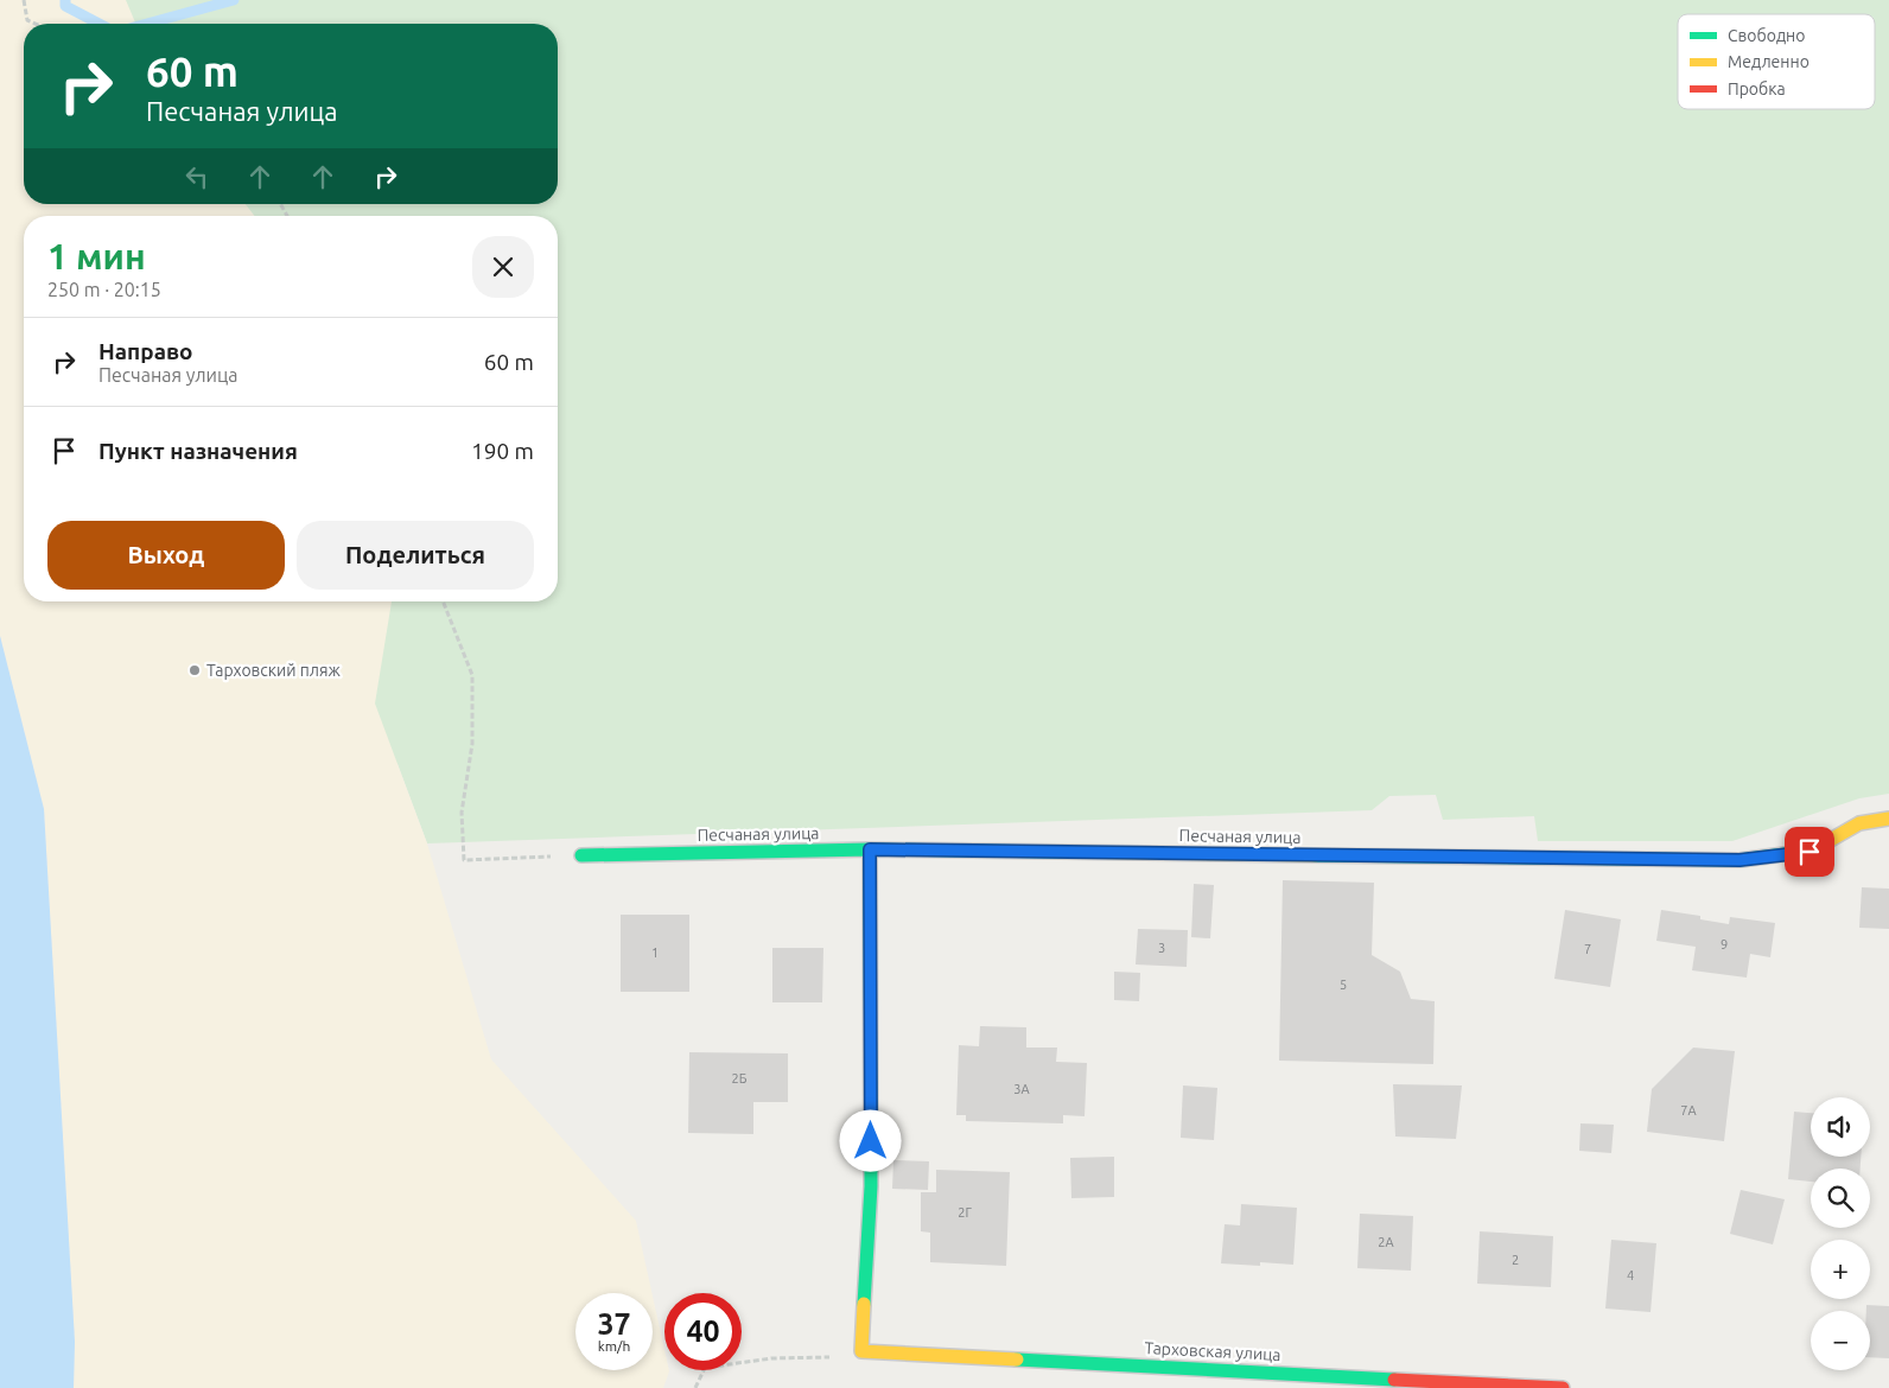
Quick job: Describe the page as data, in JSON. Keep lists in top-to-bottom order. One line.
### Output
{"streets":{"street":["Песчаная улица","Тарховская улица"]},"places":["Тарховский пляж"],"house_numbers":["9","3","7","1","5","2Б","3А","7А","2Г","2А","2","4"],"legend":["Свободно","Медленно","Пробка"],"page":{"turn":["60 m","Песчаная улица"],"heading":["1 мин","250 m · 20:15"],"list":[{"name":"Направо","note":"Песчаная улица","value":"60 m"},{"name":"Пункт назначения","value":"190 m"}],"buttons":["Выход","Поделиться"],"map_buttons":["+","−"],"speed":"37 km/h","limit":"40"}}
